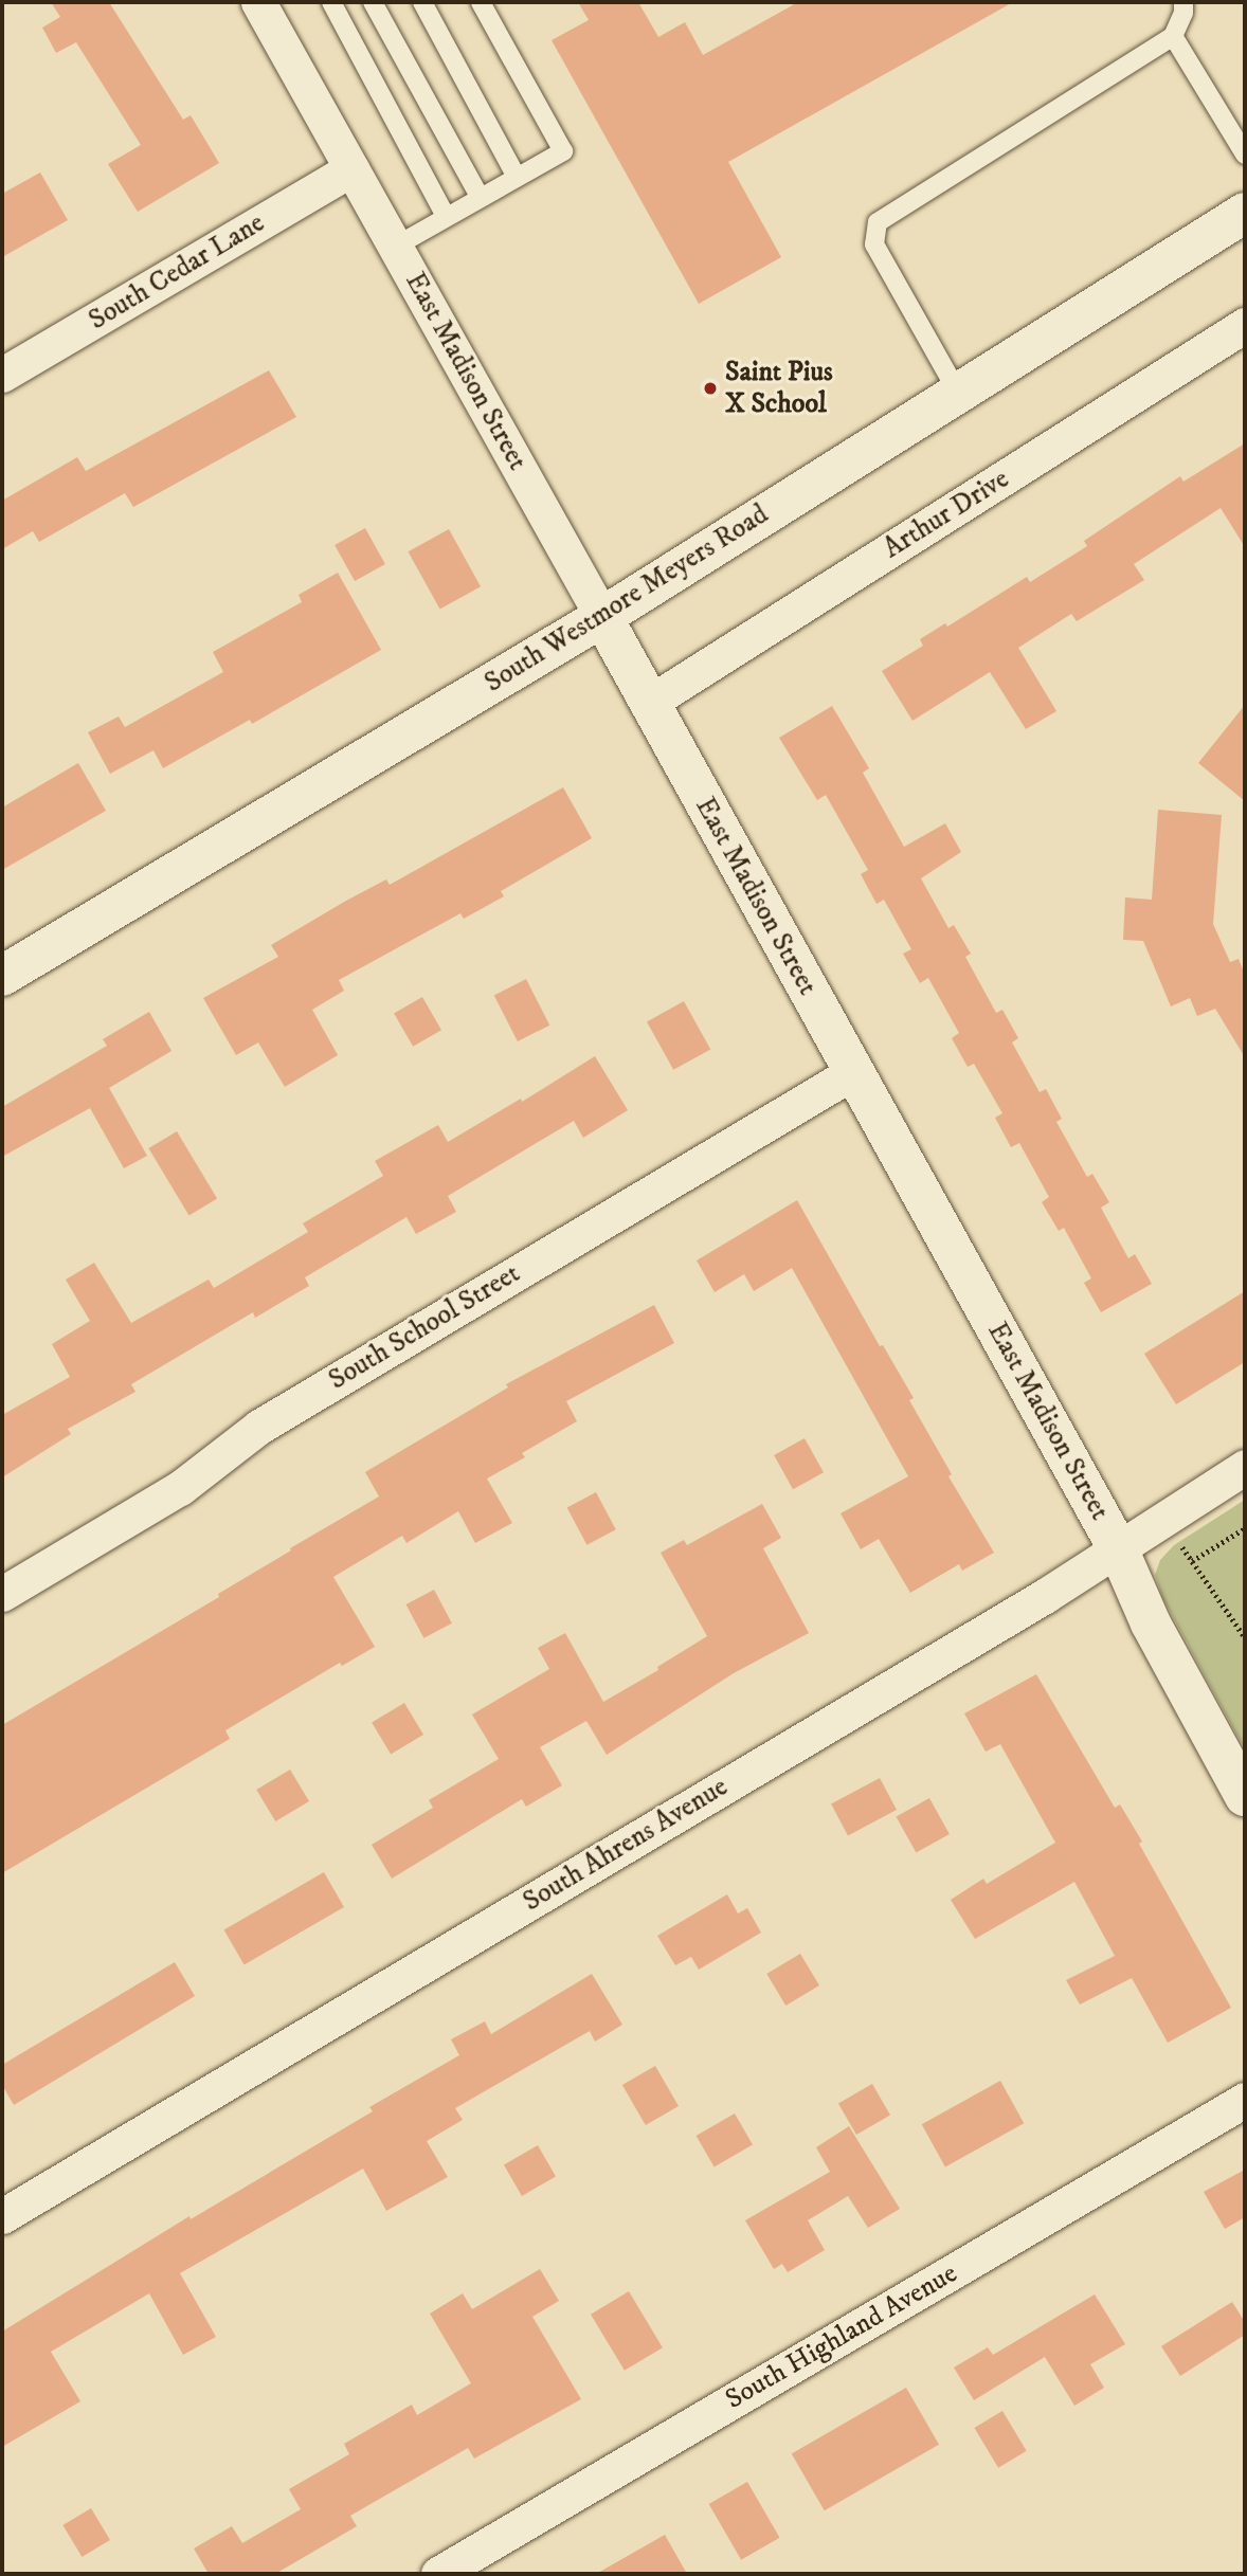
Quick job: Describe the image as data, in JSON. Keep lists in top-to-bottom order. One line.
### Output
{"streets":{"street":["South Cedar Lane","East Madison Street","Arthur Drive","South Westmore Meyers Road","South School Street","South Ahrens Avenue","South Highland Avenue"]},"crossings":[["South Cedar Lane","East Madison Street"],["East Madison Street","Arthur Drive"],["East Madison Street","South Westmore Meyers Road"],["East Madison Street","South School Street"],["East Madison Street","South Ahrens Avenue"]],"places":["Saint Pius X School"]}
